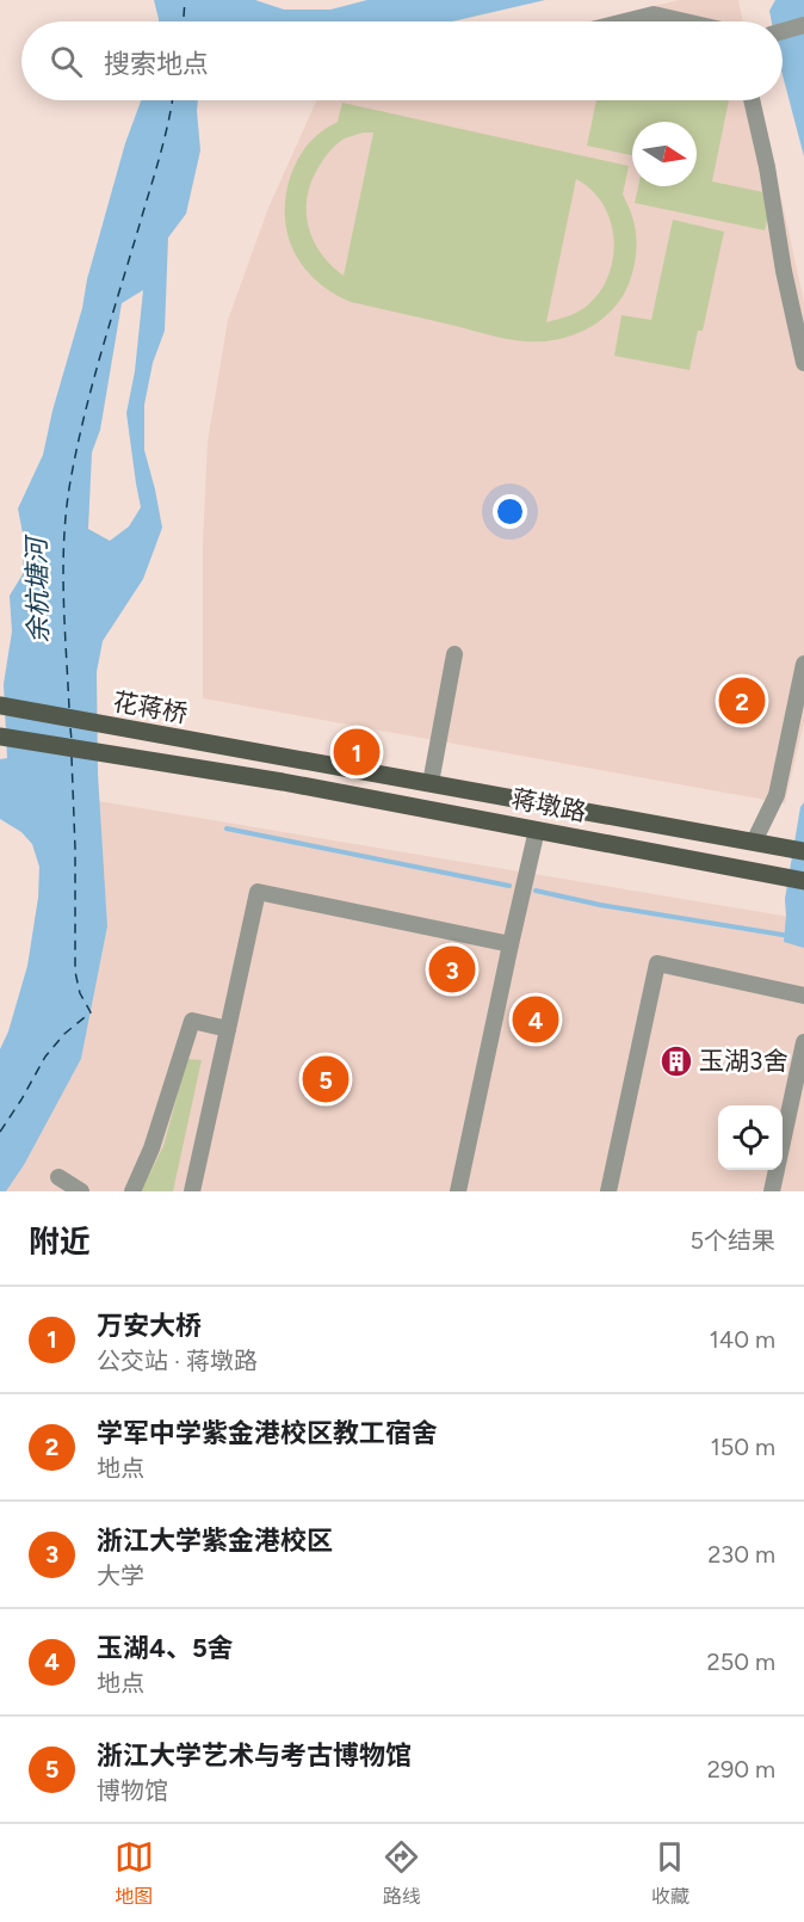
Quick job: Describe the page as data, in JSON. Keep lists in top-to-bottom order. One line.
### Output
{"streets":{"main road":["花蒋桥","蒋墩路"]},"crossings":[["花蒋桥","蒋墩路"]],"water":["余杭塘河"],"places":{"building":["玉湖3舍"]},"north":"right","page":{"search":"搜索地点","pins":["2","1","3","4","5"],"heading":["附近","5个结果"],"list":[{"mark":"1","name":"万安大桥","note":"公交站 · 蒋墩路","value":"140 m"},{"mark":"2","name":"学军中学紫金港校区教工宿舍","note":"地点","value":"150 m"},{"mark":"3","name":"浙江大学紫金港校区","note":"大学","value":"230 m"},{"mark":"4","name":"玉湖4、5舍","note":"地点","value":"250 m"},{"mark":"5","name":"浙江大学艺术与考古博物馆","note":"博物馆","value":"290 m"}],"nav":["地图","路线","收藏"]}}
